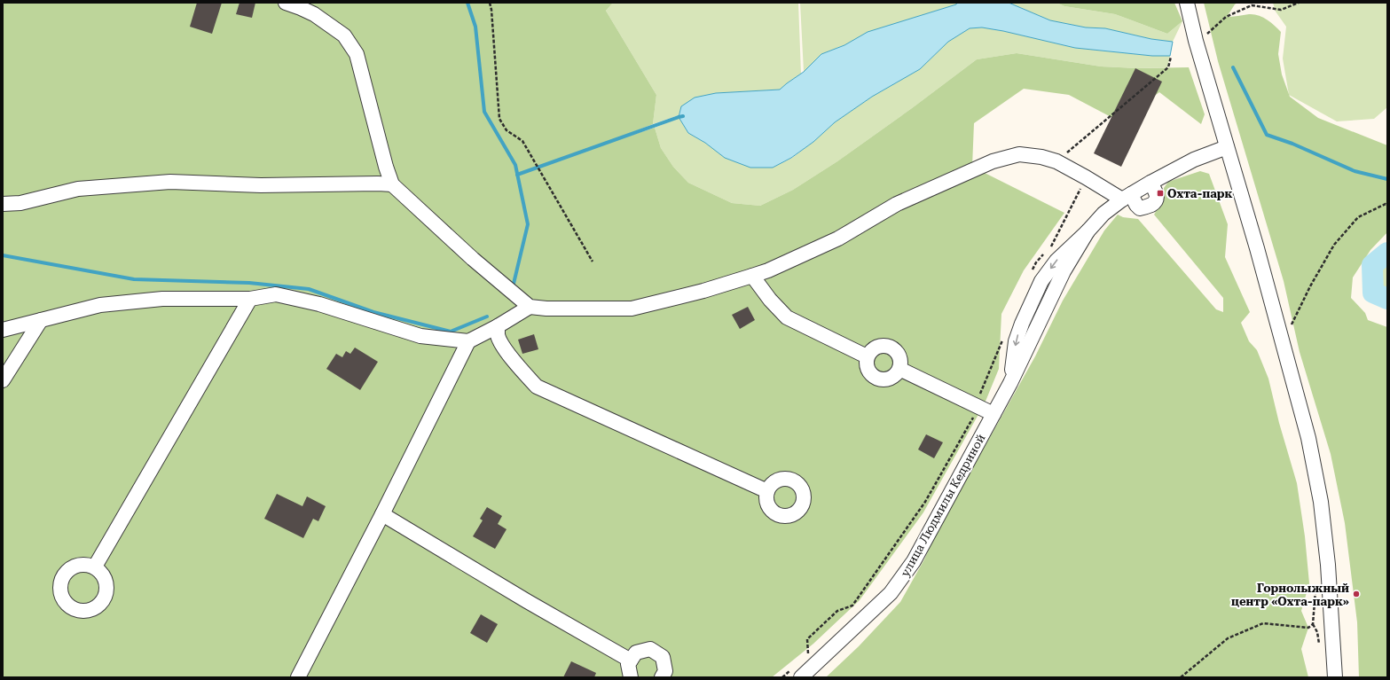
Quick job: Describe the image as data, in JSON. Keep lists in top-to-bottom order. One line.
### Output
{"streets":{"street":["улица Людмилы Кедриной"]},"places":{"transit":["Охта-парк"],"other":["Горнолыжный центр «Охта-парк»"]}}
